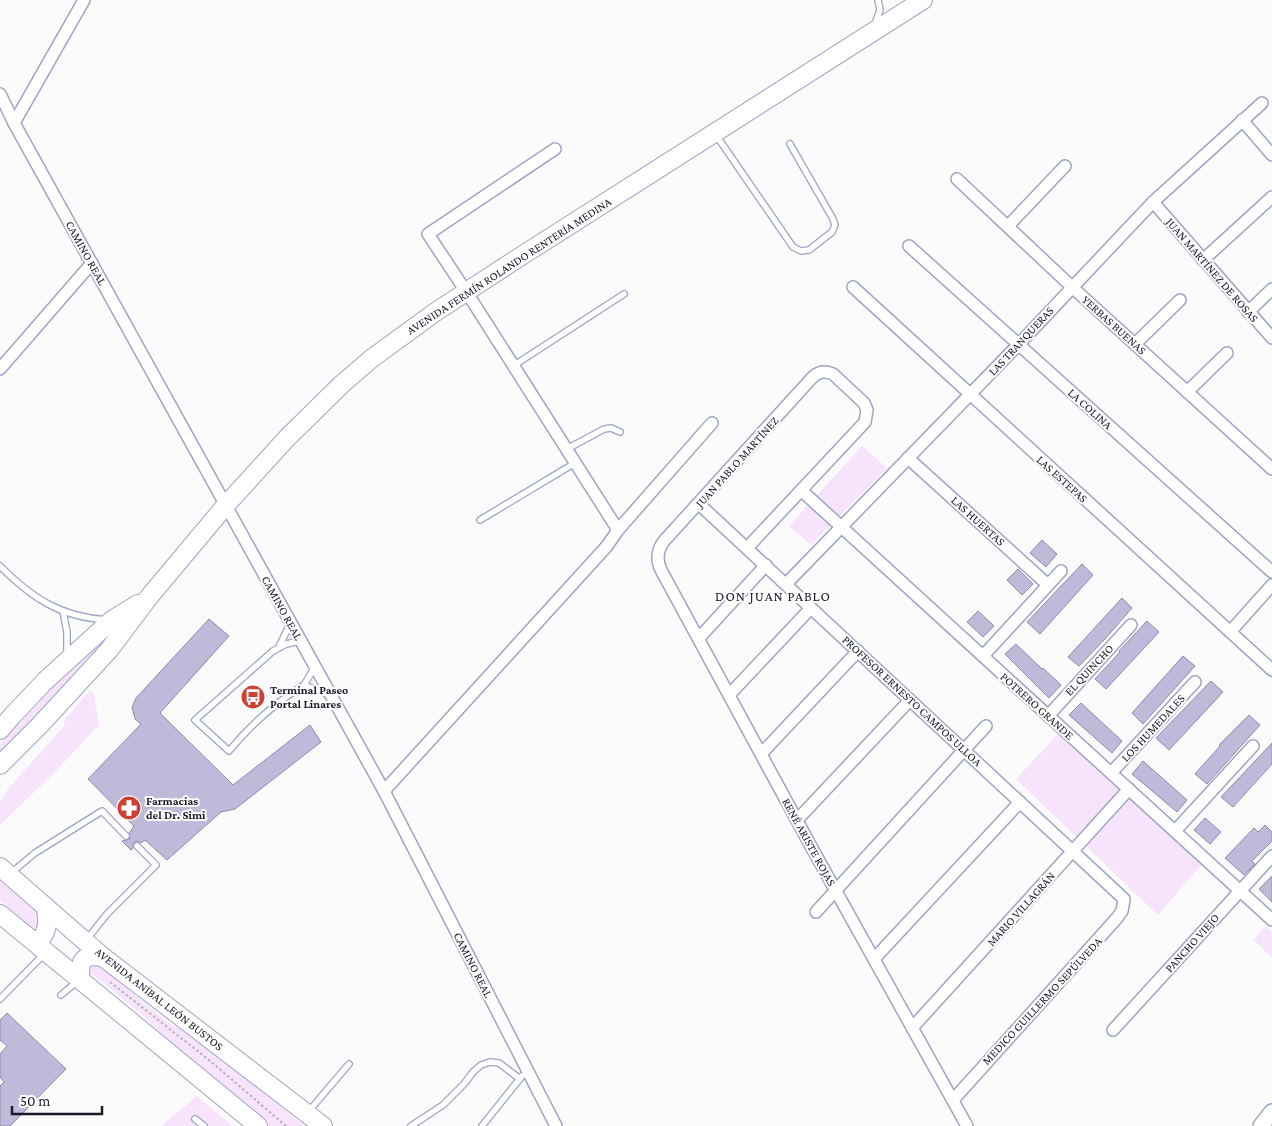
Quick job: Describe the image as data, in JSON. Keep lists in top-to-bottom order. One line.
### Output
{"streets":{"main road":["AVENIDA FERMÍN ROLANDO RENTERÍA MEDINA","AVENIDA ANÍBAL LEÓN BUSTOS"],"street":["CAMINO REAL","JUAN MARTÍNEZ DE ROSAS","YERBAS BUENAS","LAS TRANQUERAS","LA COLINA","JUAN PABLO MARTÍNEZ","LAS ESTEPAS","LAS HUERTAS","EL QUINCHO","PROFESOR ERNESTO CAMPOS ULLOA","POTRERO GRANDE","LOS HUMEDALES","RENÉ ARISTE ROJAS","MARIO VILLAGRÁN","PANCHO VIEJO","MEDICO GUILLERMO SEPÚLVEDA"]},"crossings":[["CAMINO REAL","AVENIDA FERMÍN ROLANDO RENTERÍA MEDINA"],["JUAN MARTÍNEZ DE ROSAS","LAS TRANQUERAS"],["YERBAS BUENAS","LAS TRANQUERAS"],["LAS TRANQUERAS","LA COLINA"],["LAS TRANQUERAS","LAS ESTEPAS"],["LAS TRANQUERAS","LAS HUERTAS"],["LAS TRANQUERAS","PROFESOR ERNESTO CAMPOS ULLOA"],["LAS TRANQUERAS","POTRERO GRANDE"],["JUAN PABLO MARTÍNEZ","PROFESOR ERNESTO CAMPOS ULLOA"],["JUAN PABLO MARTÍNEZ","POTRERO GRANDE"],["JUAN PABLO MARTÍNEZ","RENÉ ARISTE ROJAS"],["EL QUINCHO","POTRERO GRANDE"],["PROFESOR ERNESTO CAMPOS ULLOA","MARIO VILLAGRÁN"],["PROFESOR ERNESTO CAMPOS ULLOA","MEDICO GUILLERMO SEPÚLVEDA"],["POTRERO GRANDE","LOS HUMEDALES"],["POTRERO GRANDE","MARIO VILLAGRÁN"],["POTRERO GRANDE","PANCHO VIEJO"],["RENÉ ARISTE ROJAS","MARIO VILLAGRÁN"],["RENÉ ARISTE ROJAS","MEDICO GUILLERMO SEPÚLVEDA"]],"districts":["DON JUAN PABLO"],"places":{"bus stop":["Terminal Paseo Portal Linares"],"pharmacy":["Farmacias del Dr. Simi"]},"scale_bar":"50 m"}
